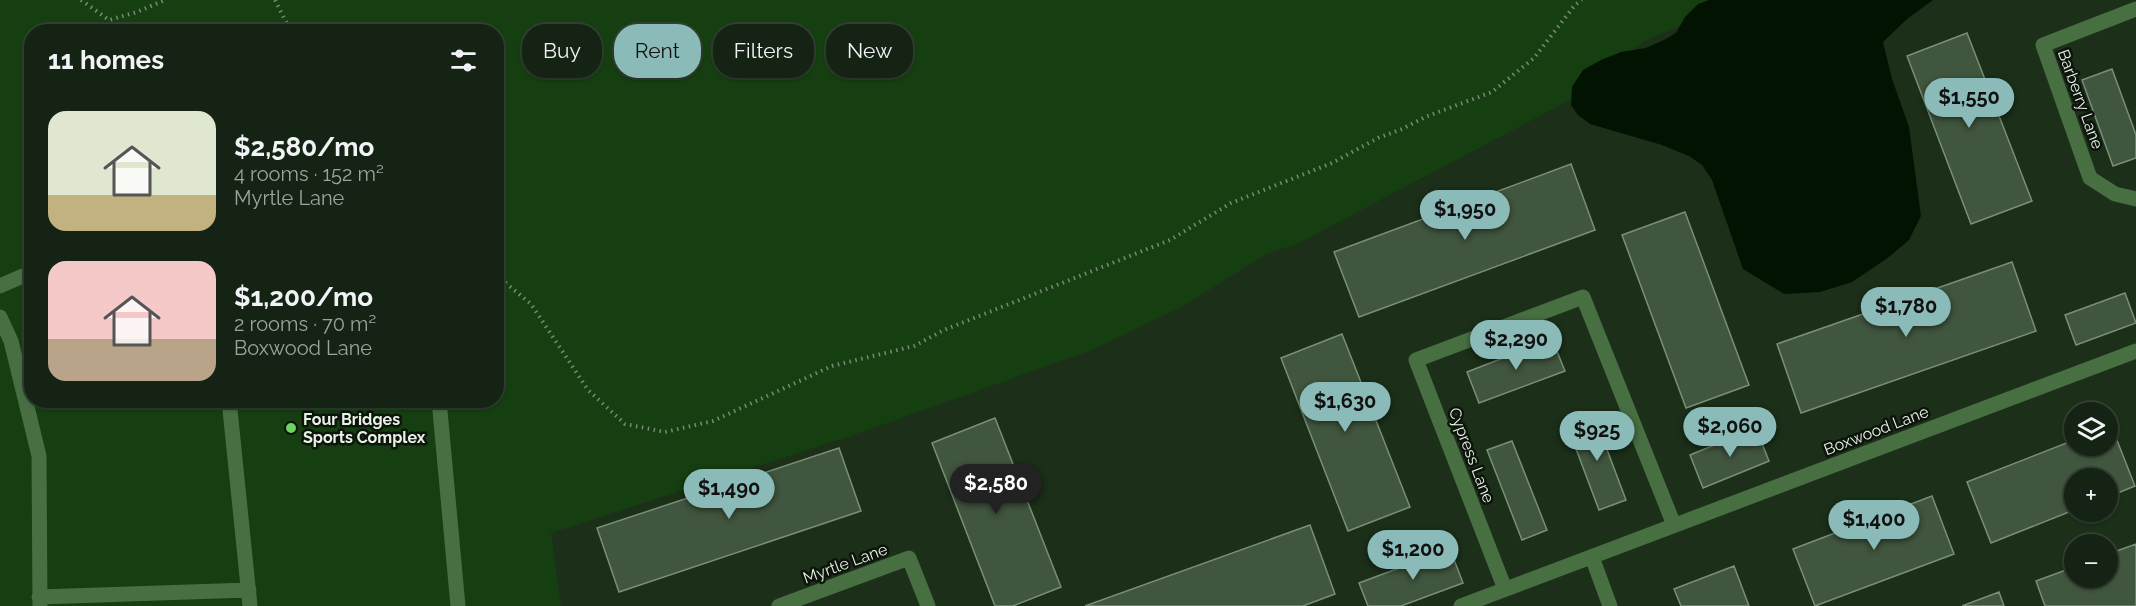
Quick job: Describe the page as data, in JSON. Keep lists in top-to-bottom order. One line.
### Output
{"streets":{"street":["Barberry Lane","Boxwood Lane","Cypress Lane","Myrtle Lane"]},"crossings":[["Boxwood Lane","Cypress Lane"]],"places":["Four Bridges Sports Complex"],"page":{"chip":["Buy","Rent","Filters","New"],"heading":"11 homes","price":["$1,550","$1,950","$1,780","$2,290","$1,630","$2,060","$925","$2,580","$1,490","$1,400","$1,200"],"list":[{"name":"$2,580/mo","note":"4 rooms · 152 m² · Myrtle Lane"},{"name":"$1,200/mo","note":"2 rooms · 70 m² · Boxwood Lane"}],"map_buttons":["+","−"]}}
